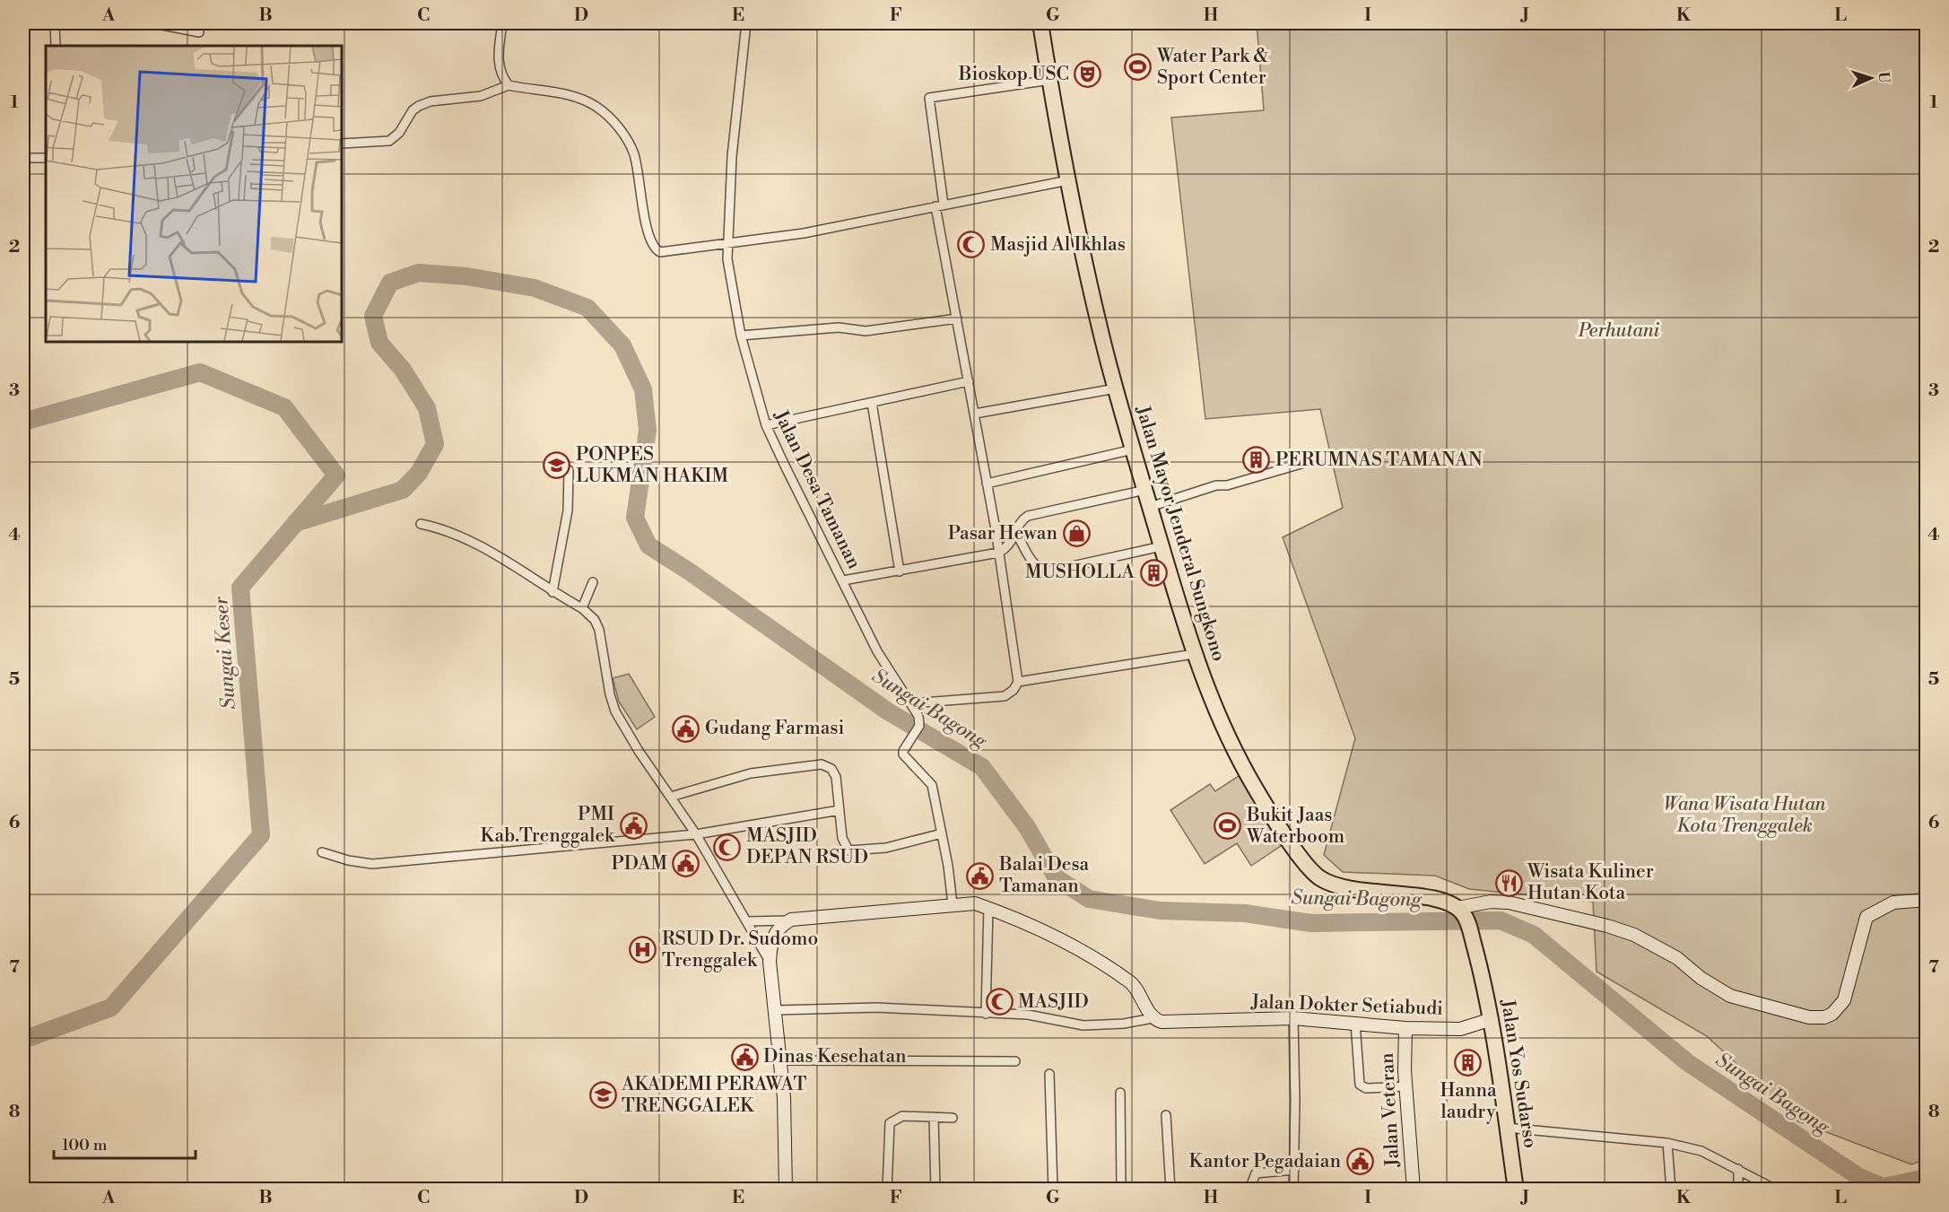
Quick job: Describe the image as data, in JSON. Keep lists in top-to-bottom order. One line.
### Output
{"streets":{"highway":["Jalan Mayor Jenderal Sungkono","Jalan Yos Sudarso"],"street":["Jalan Desa Tamanan","Jalan Dokter Setiabudi","Jalan Veteran"]},"crossings":[["Jalan Mayor Jenderal Sungkono","Jalan Yos Sudarso"],["Jalan Dokter Setiabudi","Jalan Yos Sudarso"],["Jalan Dokter Setiabudi","Jalan Veteran"]],"water":["Sungai Keser","Sungai Bagong"],"parks":["Perhutani","Wana Wisata Hutan Kota Trenggalek"],"places":{"sports":["Water Park & Sport Center","Bukit Jaas Waterboom"],"theatre":["Bioskop USC"],"mosque":["Masjid Al Ikhlas","MASJID DEPAN RSUD","MASJID"],"building":["PERUMNAS TAMANAN","MUSHOLLA","Hanna laudry"],"school or university":["PONPES LUKMAN HAKIM","AKADEMI PERAWAT TRENGGALEK"],"shop":["Pasar Hewan"],"public building":["Gudang Farmasi","PMI Kab.Trenggalek","PDAM","Balai Desa Tamanan","Dinas Kesehatan","Kantor Pegadaian"],"restaurant":["Wisata Kuliner Hutan Kota"],"hospital":["RSUD Dr. Sudomo Trenggalek"]},"scale_bar":"100 m","north":"right","grid":{"columns":["A","B","C","D","E","F","G","H","I","J","K","L"],"rows":["1","2","3","4","5","6","7","8"]}}
